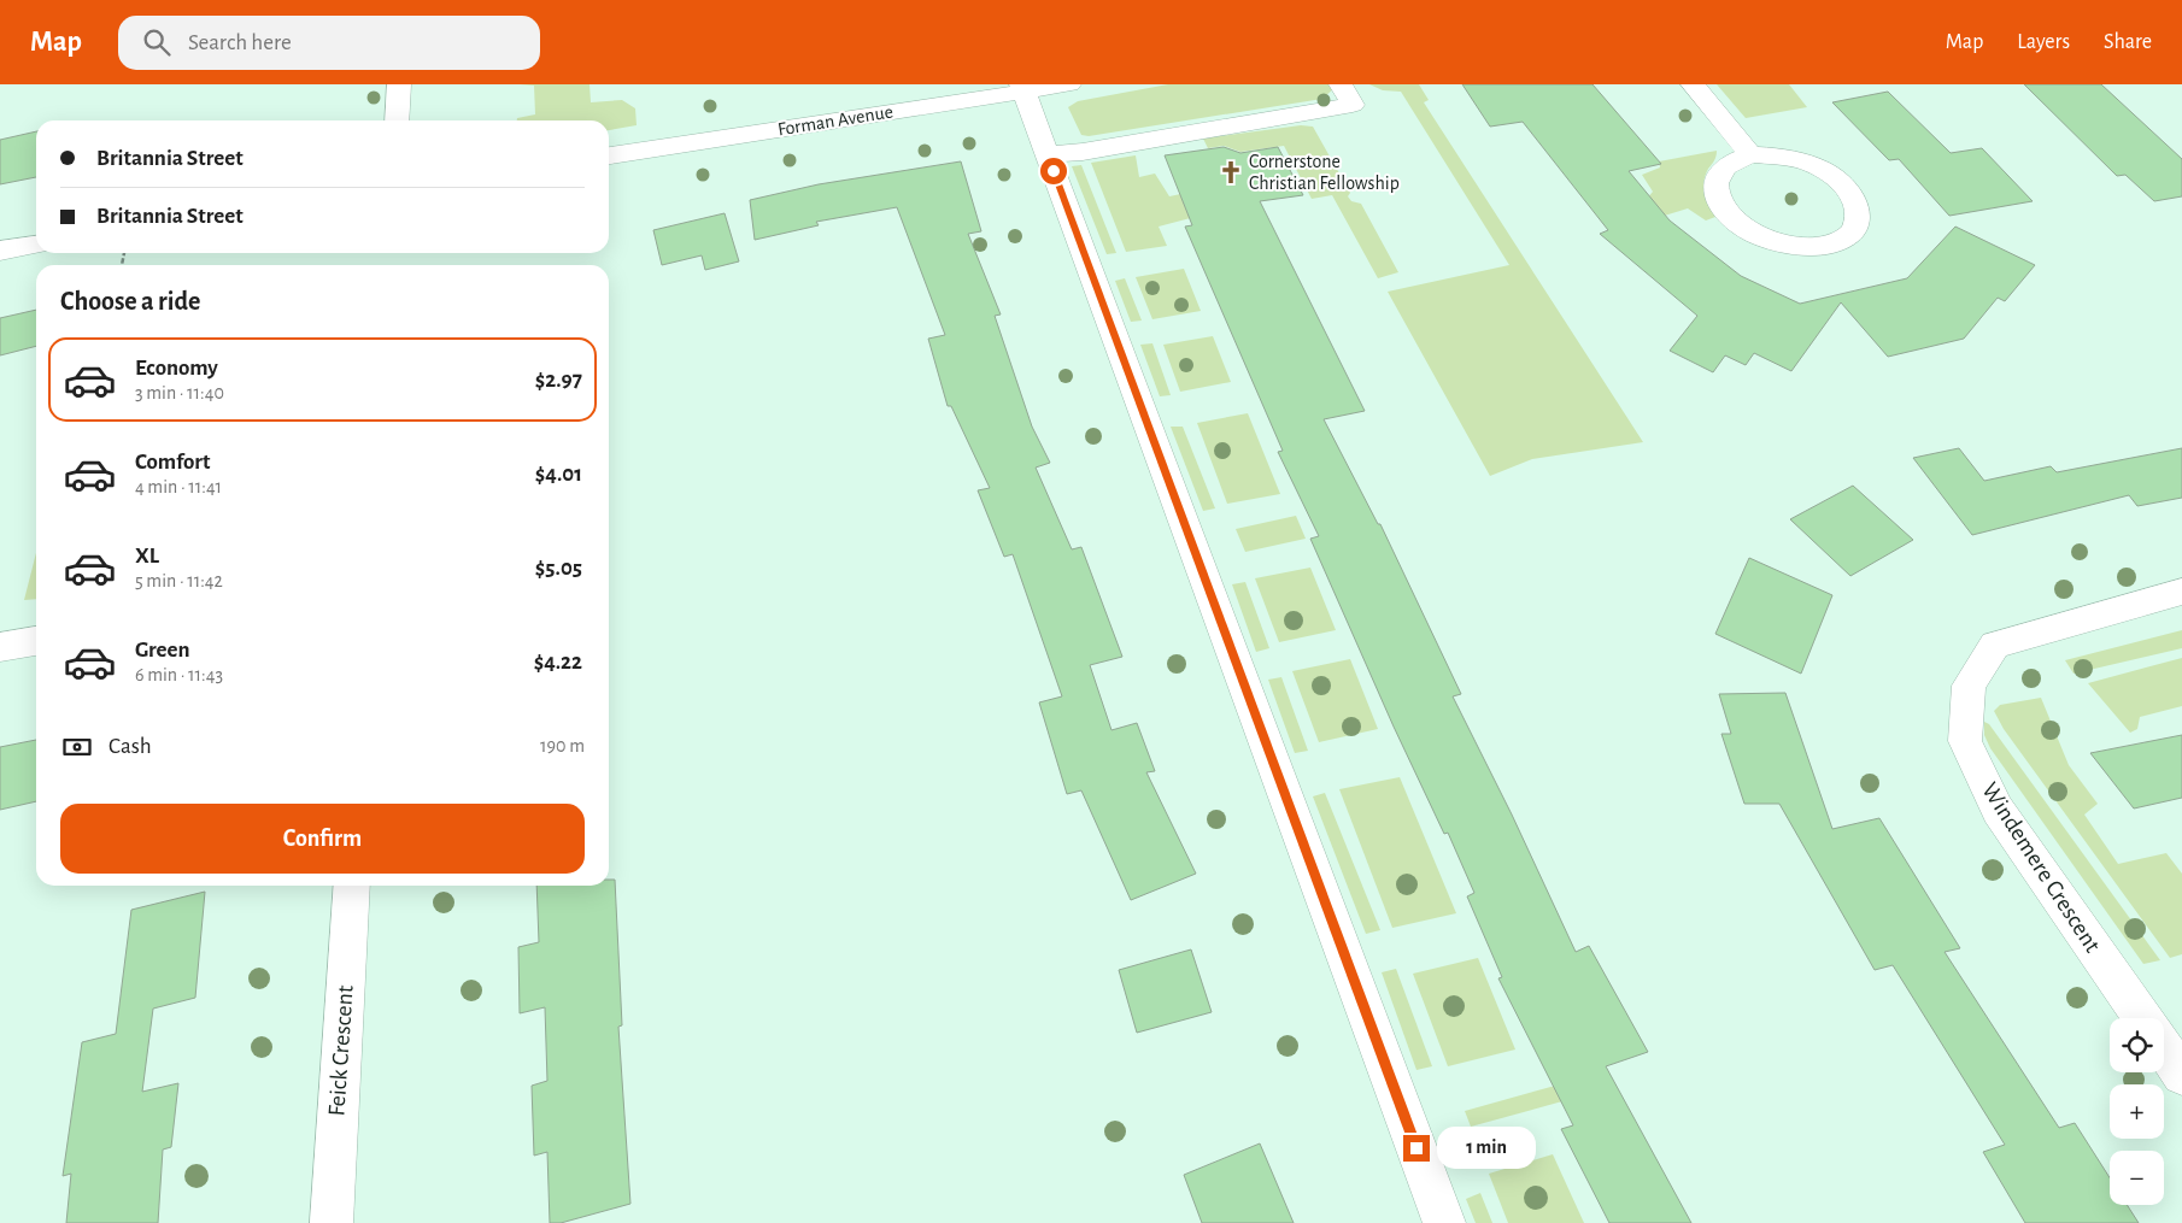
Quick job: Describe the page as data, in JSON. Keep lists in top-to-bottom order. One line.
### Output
{"streets":{"street":["Forman Avenue","Windemere Crescent","Feick Crescent"]},"places":{"church":["Cornerstone Christian Fellowship"]},"page":{"header":"Map","search":"Search here","nav":["Map","Layers","Share"],"banner":["Britannia Street","Britannia Street"],"heading":"Choose a ride","list":[{"name":"Economy","note":"3 min · 11:40","value":"$2.97"},{"name":"Comfort","note":"4 min · 11:41","value":"$4.01"},{"name":"XL","note":"5 min · 11:42","value":"$5.05"},{"name":"Green","note":"6 min · 11:43","value":"$4.22"}],"pay":["Cash","190 m"],"buttons":"Confirm","map_buttons":["+","−"],"bubble":"1 min"}}
